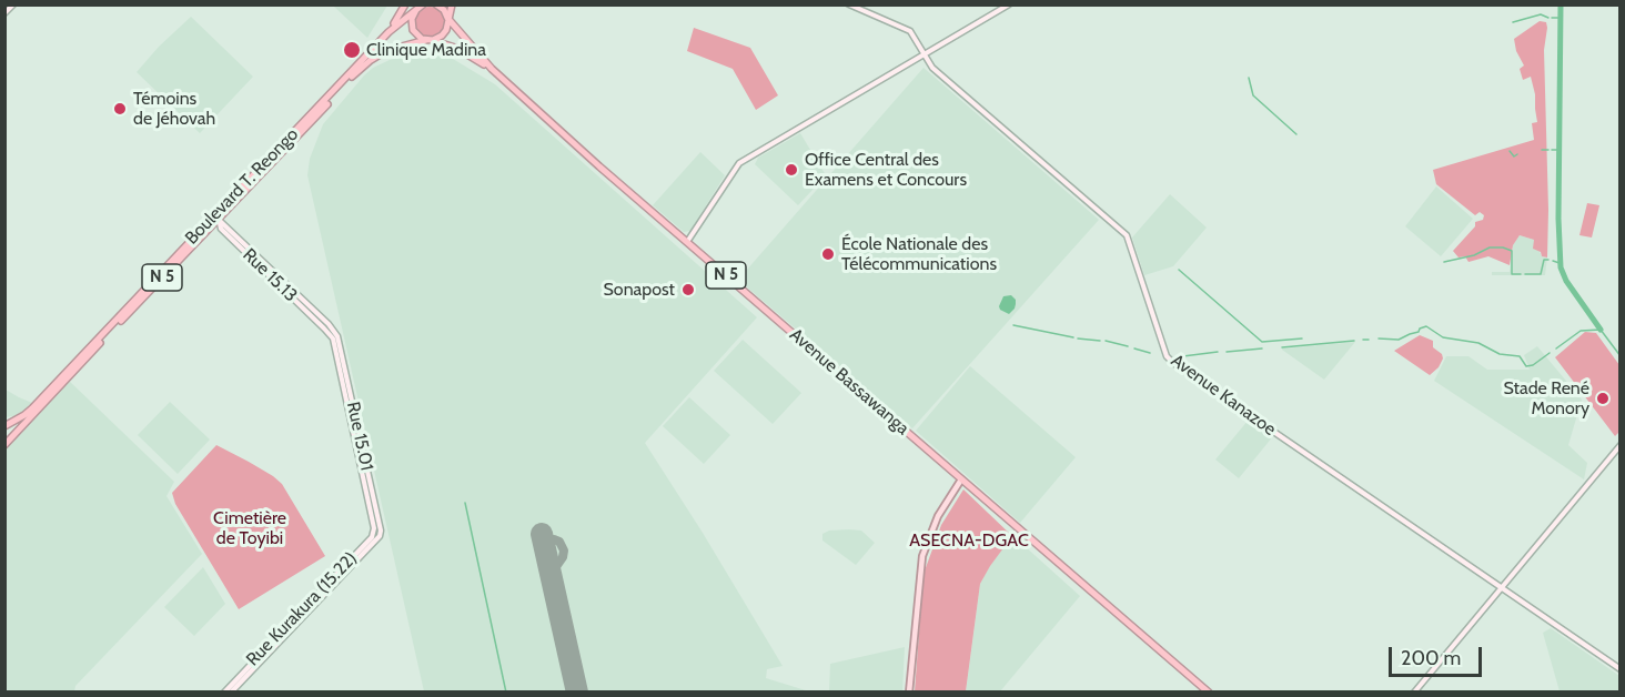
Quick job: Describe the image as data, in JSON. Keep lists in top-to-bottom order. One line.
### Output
{"streets":{"highway":["Boulevard T. Reongo","N 5","Avenue Bassawanga"],"street":["Rue 15.13","Avenue Kanazoe","Rue 15.01","Rue Kurakura (15.22)"]},"crossings":[["Boulevard T. Reongo","N 5"],["Rue 15.13","N 5"],["Rue 15.13","Rue 15.01"],["N 5","Avenue Bassawanga"],["Rue 15.01","Rue Kurakura (15.22)"]],"parks":["Cimetière de Toyibi","ASECNA-DGAC"],"places":["Clinique Madina","Témoins de Jéhovah","Office Central des Examens et Concours","École Nationale des Télécommunications","Sonapost","Stade René Monory"],"scale_bar":"200 m"}
